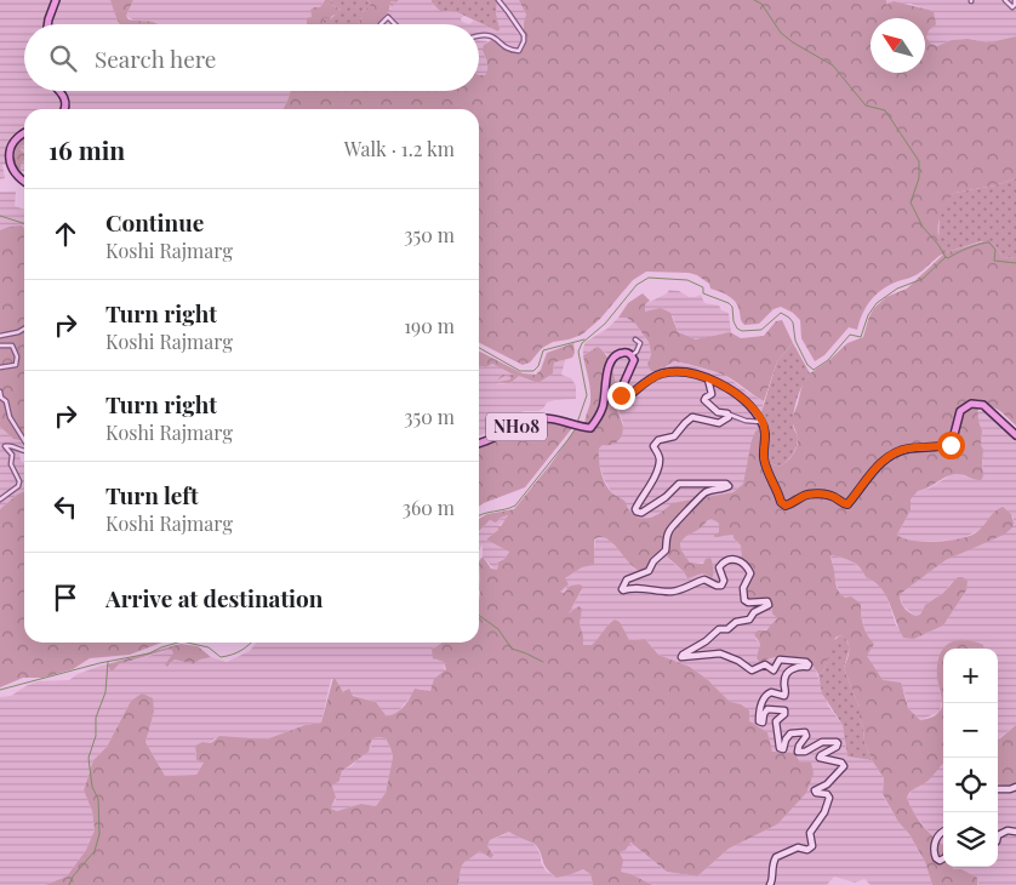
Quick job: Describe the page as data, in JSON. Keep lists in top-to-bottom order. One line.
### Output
{"streets":{"main road":["NH08"]},"north":"top left","page":{"search":"Search here","heading":["16 min","Walk · 1.2 km"],"list":[["Continue","Koshi Rajmarg","350 m"],["Turn right","Koshi Rajmarg","190 m"],["Turn right","Koshi Rajmarg","350 m"],["Turn left","Koshi Rajmarg","360 m"],"Arrive at destination"],"map_buttons":["+","−"]}}
